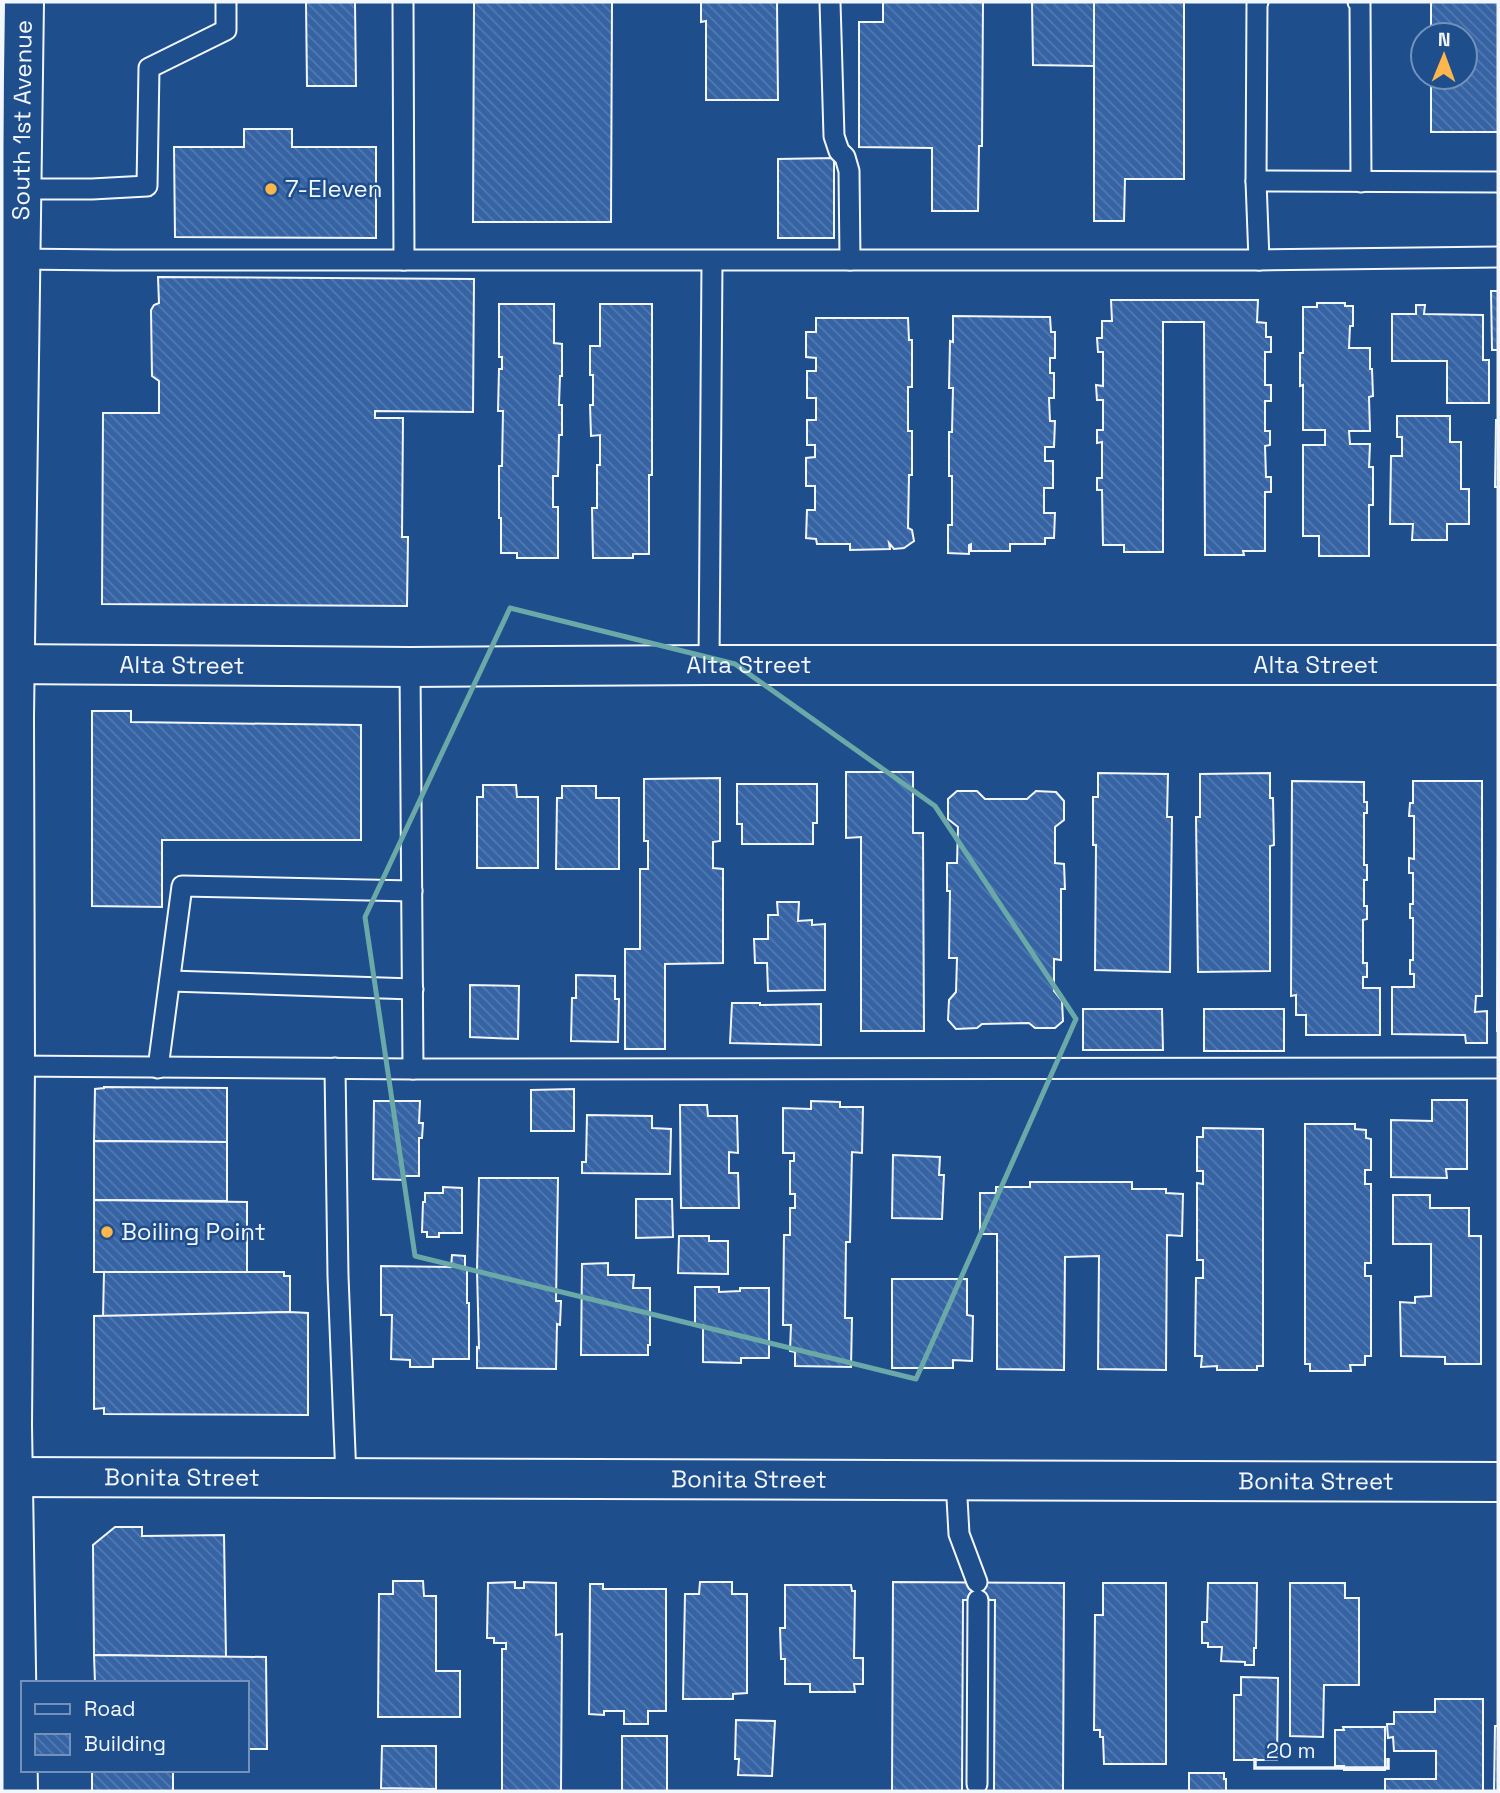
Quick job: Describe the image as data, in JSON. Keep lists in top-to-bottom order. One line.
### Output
{"streets":{"street":["South 1st Avenue","Alta Street","Bonita Street"]},"crossings":[["South 1st Avenue","Alta Street"],["South 1st Avenue","Bonita Street"]],"places":["7-Eleven","Boiling Point"],"legend":["Road","Building"],"scale_bar":"20 m","north":"top"}
